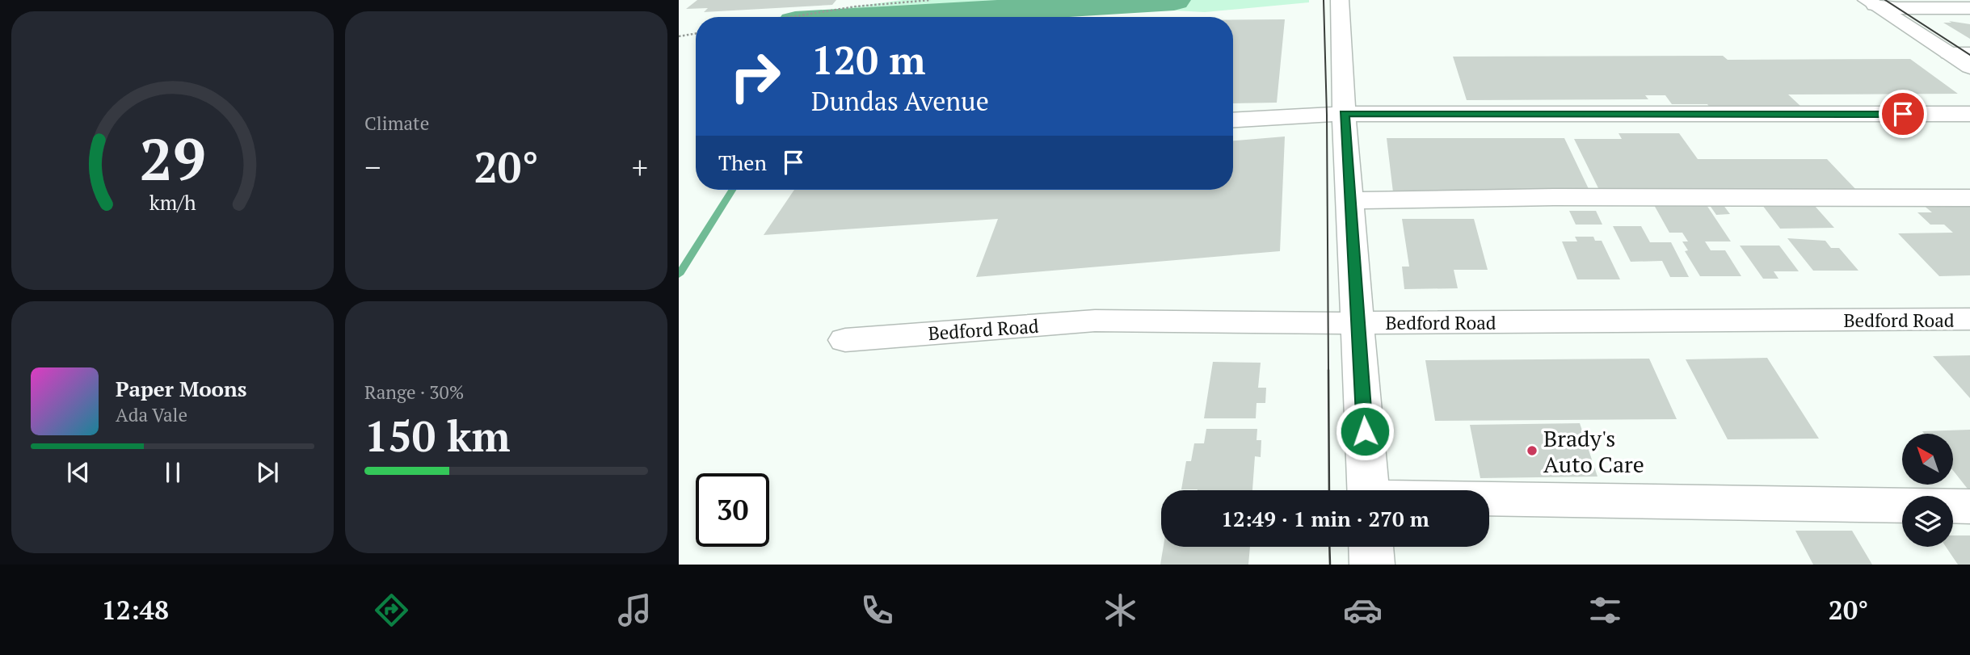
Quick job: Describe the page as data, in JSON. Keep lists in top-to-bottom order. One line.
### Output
{"streets":{"street":["Bedford Road"]},"places":["Brady's Auto Care"],"north":"top left","page":{"tile":["Climate",["Range · 30%","150 km"]],"turn":["120 m","Dundas Avenue"],"then":"Then","heat":["−","20°","+"],"song":["Paper Moons","Ada Vale"],"limit":"30","trip":"12:49 · 1 min · 270 m","tabs":["12:48","20°"],"gauge":["29","km/h"]}}
